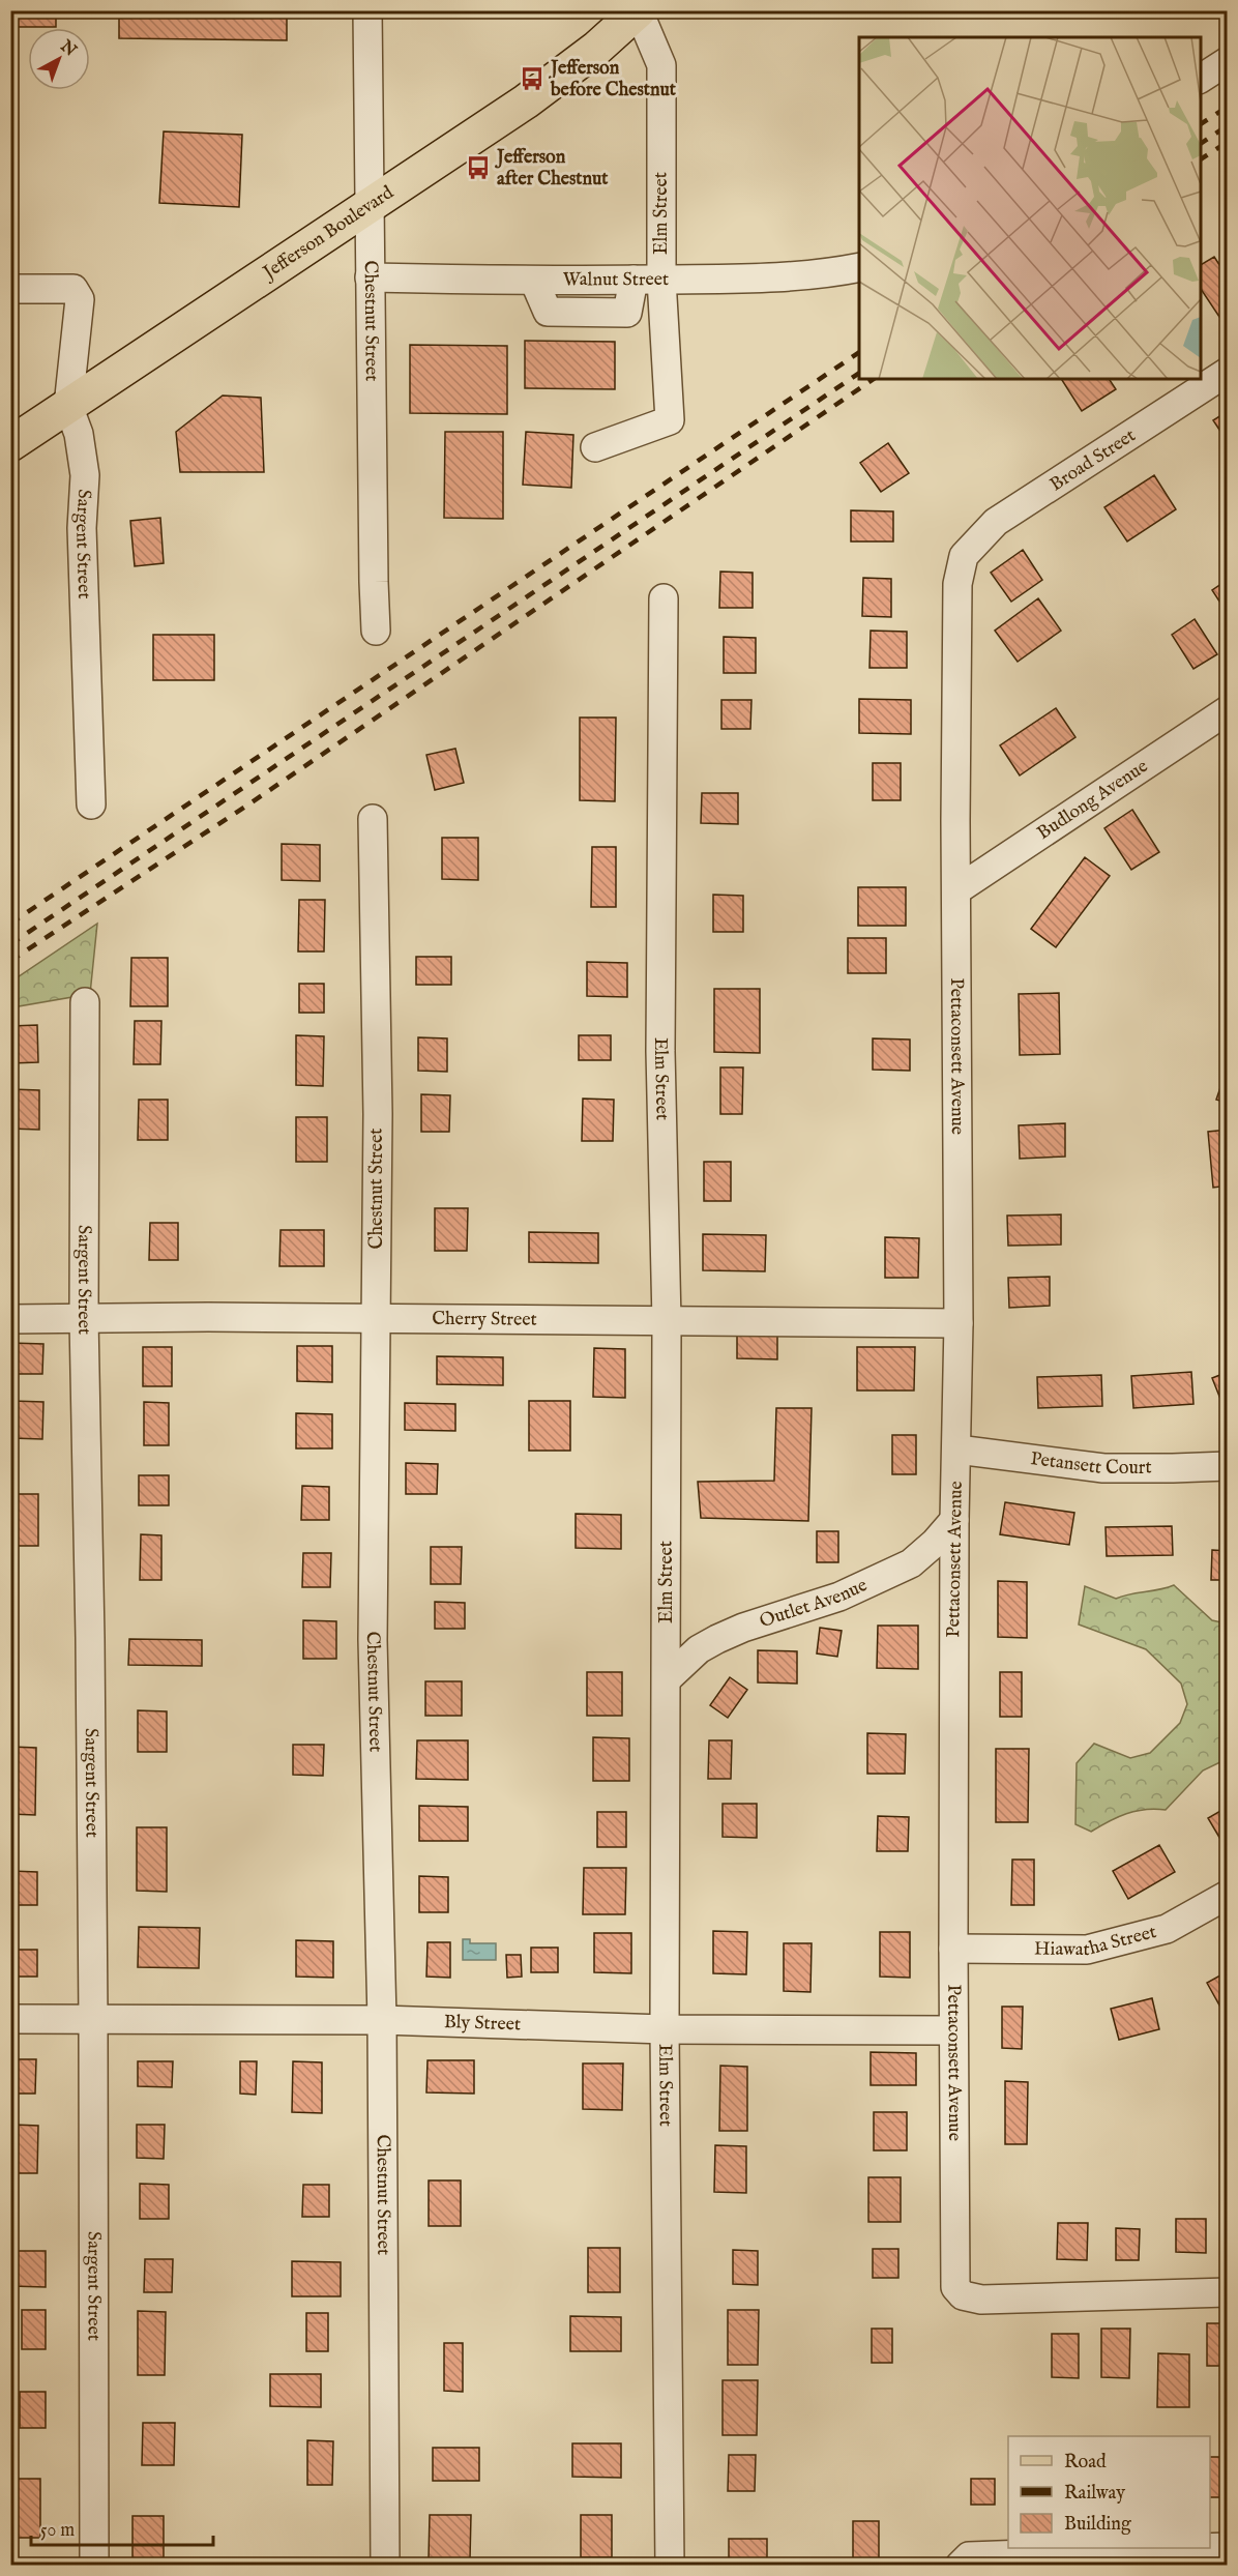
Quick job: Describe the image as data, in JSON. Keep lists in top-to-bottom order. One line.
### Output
{"streets":{"main road":["Jefferson Boulevard"],"street":["Elm Street","Walnut Street","Chestnut Street","Broad Street","Sargent Street","Budlong Avenue","Pettaconsett Avenue","Cherry Street","Petansett Court","Outlet Avenue","Hiawatha Street","Bly Street"]},"crossings":[["Elm Street","Jefferson Boulevard"],["Elm Street","Walnut Street"],["Elm Street","Cherry Street"],["Elm Street","Outlet Avenue"],["Elm Street","Bly Street"],["Jefferson Boulevard","Chestnut Street"],["Jefferson Boulevard","Sargent Street"],["Walnut Street","Chestnut Street"],["Chestnut Street","Cherry Street"],["Chestnut Street","Bly Street"],["Broad Street","Pettaconsett Avenue"],["Sargent Street","Cherry Street"],["Sargent Street","Bly Street"],["Budlong Avenue","Pettaconsett Avenue"],["Pettaconsett Avenue","Cherry Street"],["Pettaconsett Avenue","Petansett Court"],["Pettaconsett Avenue","Outlet Avenue"],["Pettaconsett Avenue","Hiawatha Street"],["Pettaconsett Avenue","Bly Street"]],"places":{"bus stop":["Jefferson before Chestnut","Jefferson after Chestnut"]},"legend":["Road","Railway","Building"],"scale_bar":"50 m","north":"top right"}
